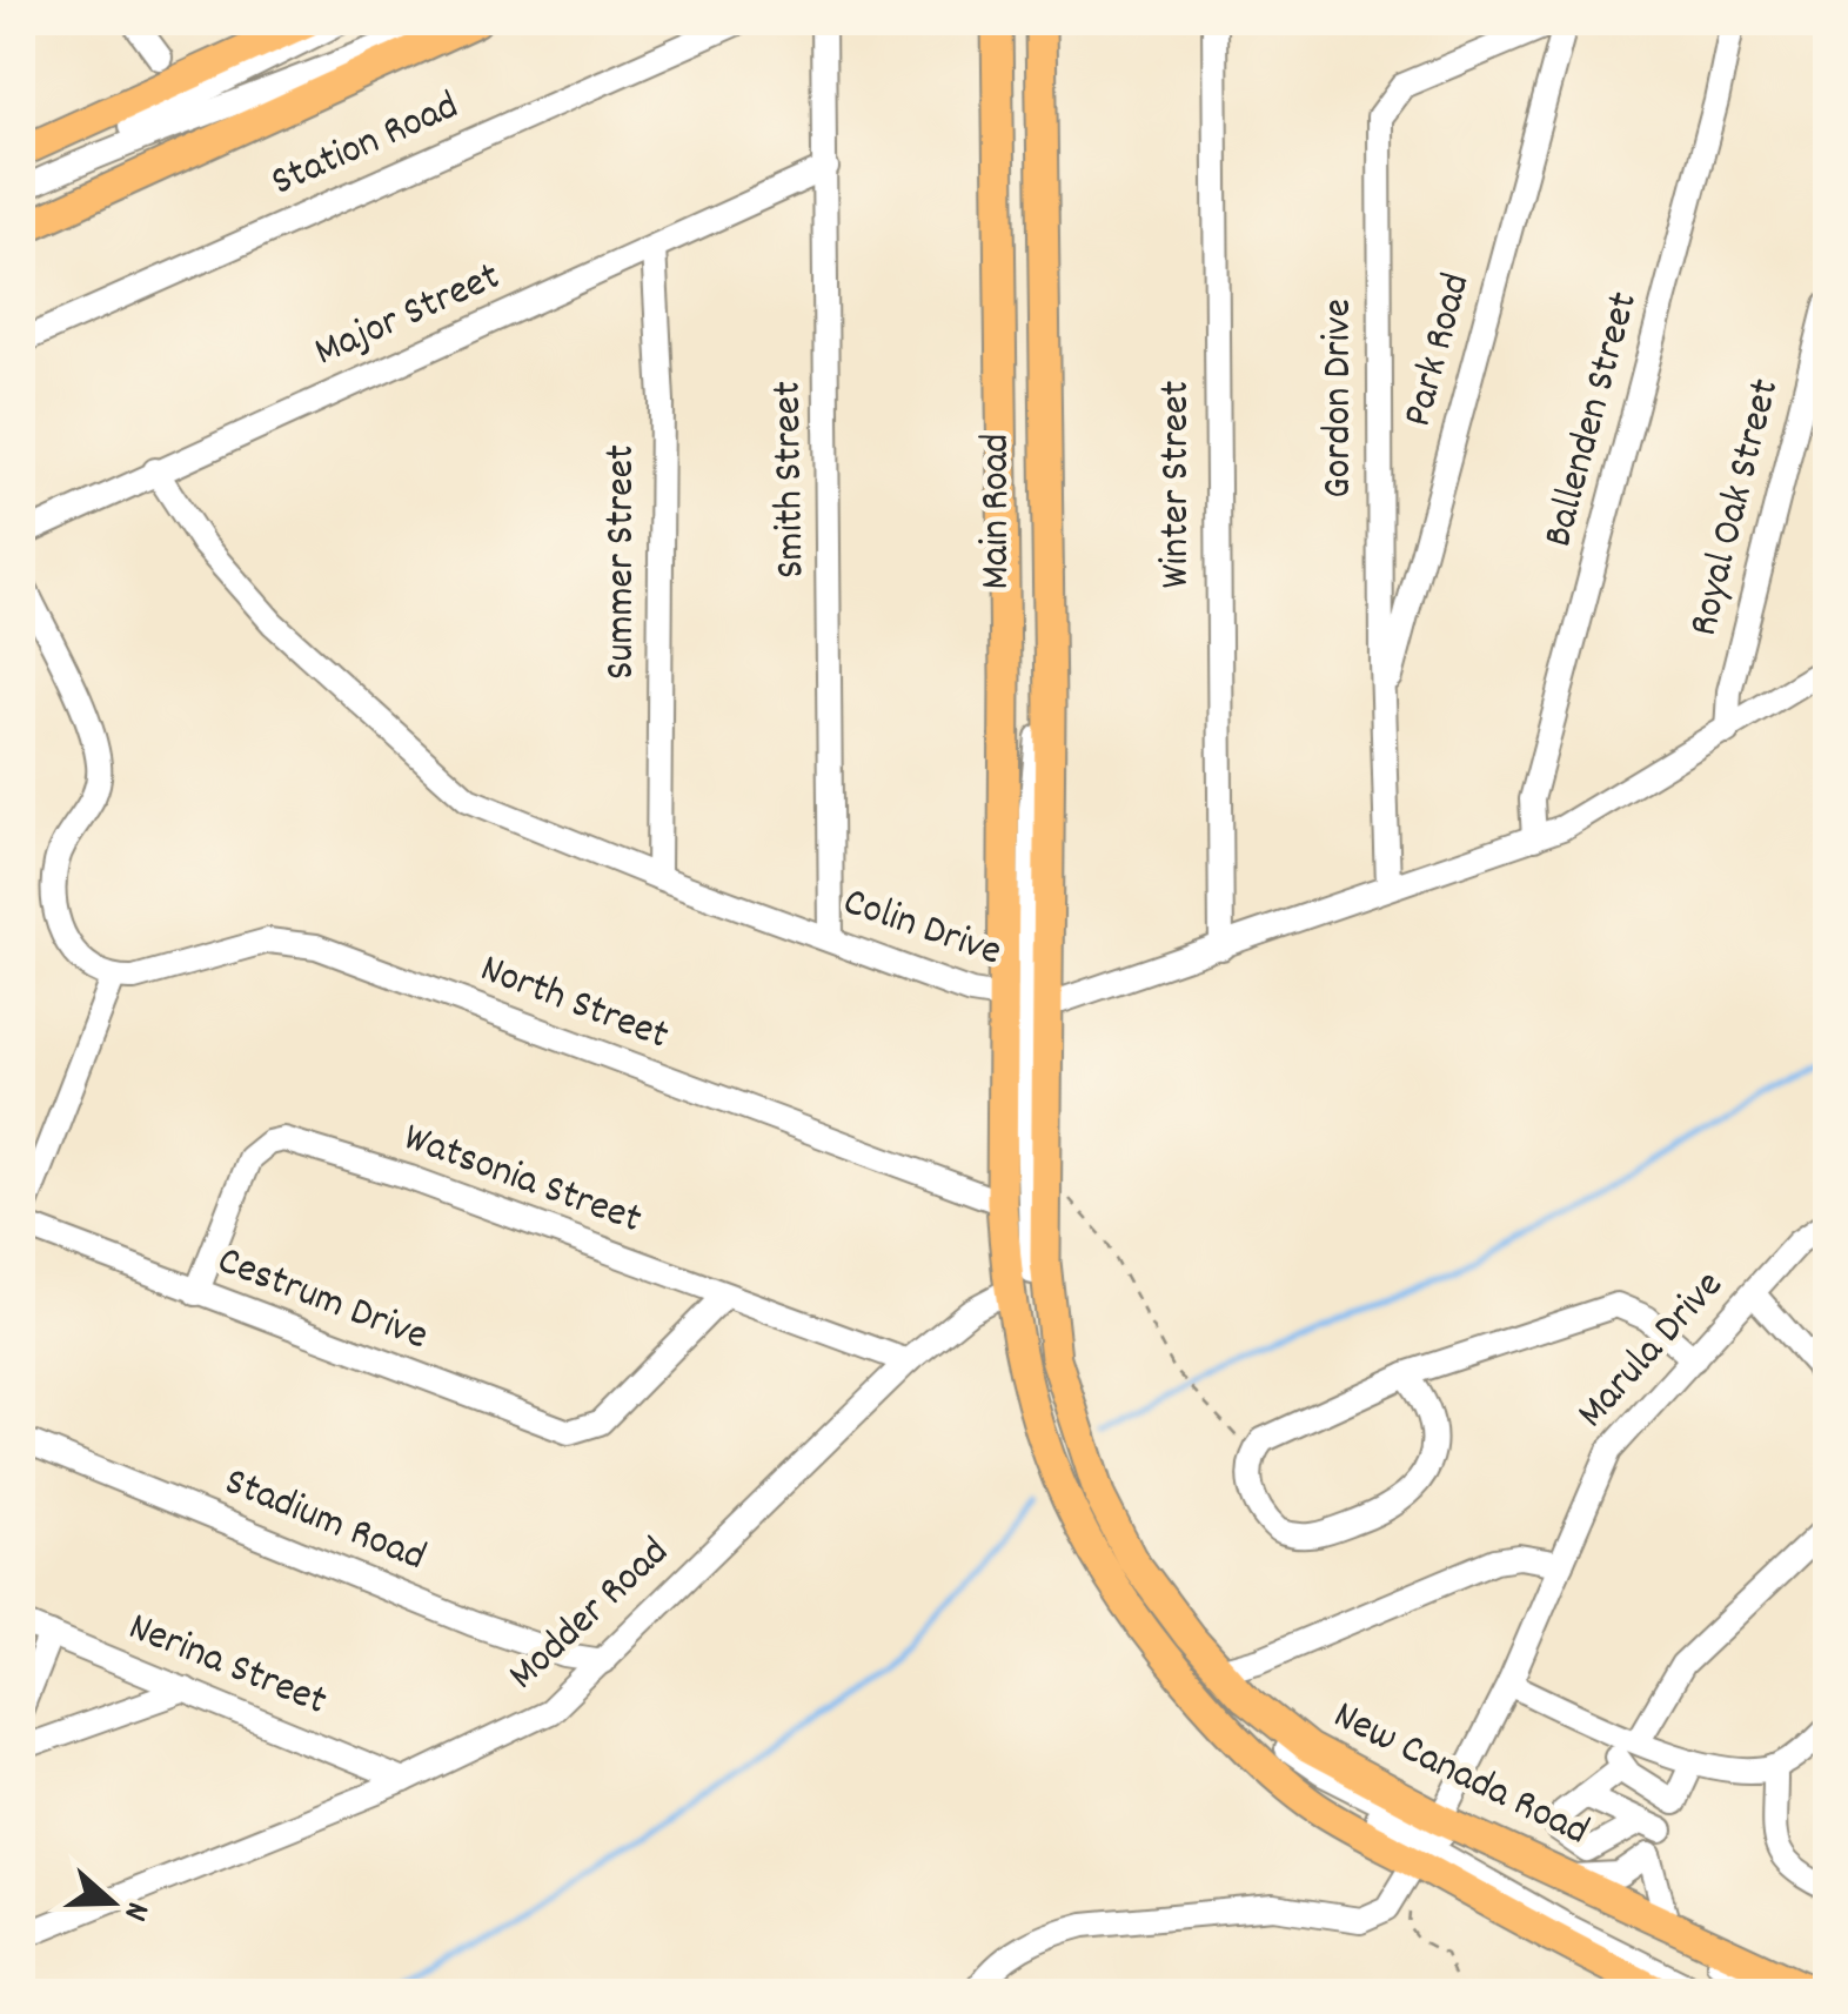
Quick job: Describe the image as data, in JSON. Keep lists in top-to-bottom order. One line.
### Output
{"streets":{"main road":["Main Road","New Canada Road"],"street":["Station Road","Major Street","Park Road","Gordon Drive","Ballenden Street","Smith Street","Winter Street","Royal Oak Street","Summer Street","Colin Drive","North Street","Watsonia Street","Cestrum Drive","Marula Drive","Stadium Road","Modder Road","Nerina Street"]},"crossings":[["Major Street","Smith Street"],["Major Street","Summer Street"],["Major Street","Colin Drive"],["Park Road","Gordon Drive"],["Gordon Drive","Colin Drive"],["Ballenden Street","Colin Drive"],["Smith Street","Colin Drive"],["Winter Street","Colin Drive"],["Royal Oak Street","Colin Drive"],["Main Road","Colin Drive"],["Main Road","New Canada Road"],["Summer Street","Colin Drive"],["Colin Drive","New Canada Road"],["North Street","New Canada Road"],["Watsonia Street","Cestrum Drive"],["Watsonia Street","Modder Road"],["Marula Drive","New Canada Road"],["Stadium Road","Modder Road"],["Modder Road","Nerina Street"],["Modder Road","New Canada Road"]],"north":"right"}
